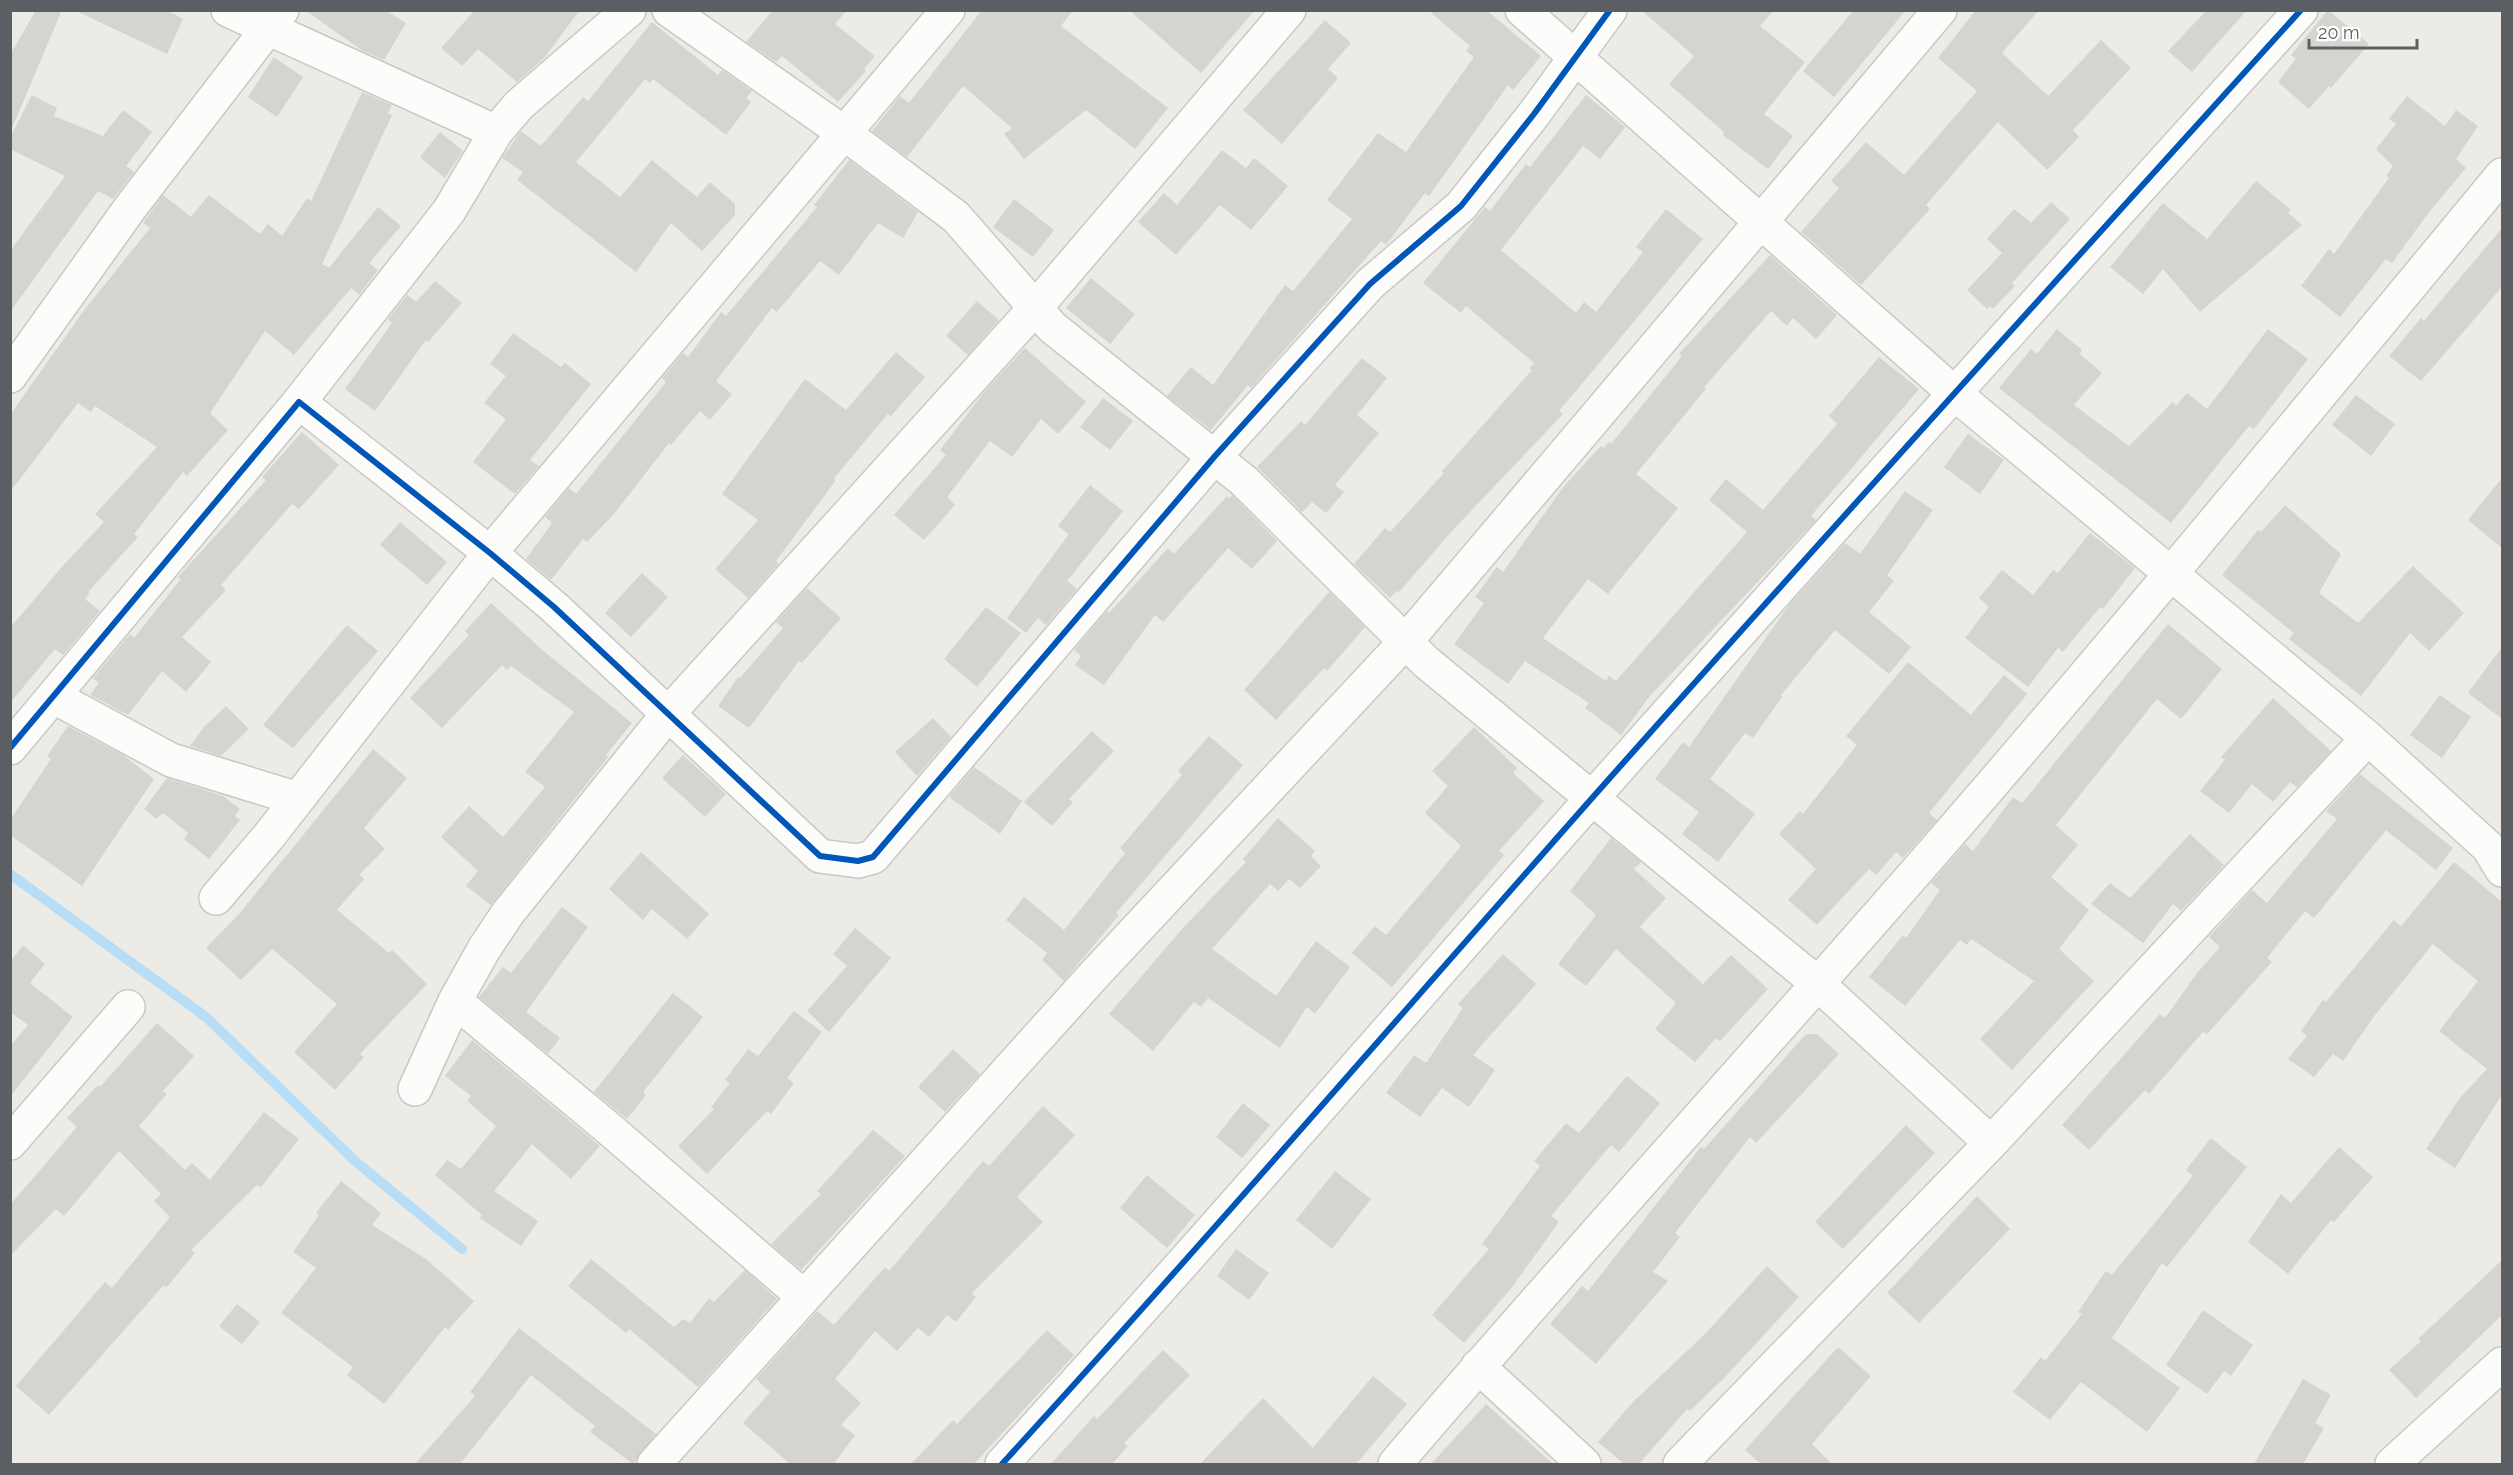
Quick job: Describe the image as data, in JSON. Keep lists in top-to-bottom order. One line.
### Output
{"scale_bar":"20 m"}
